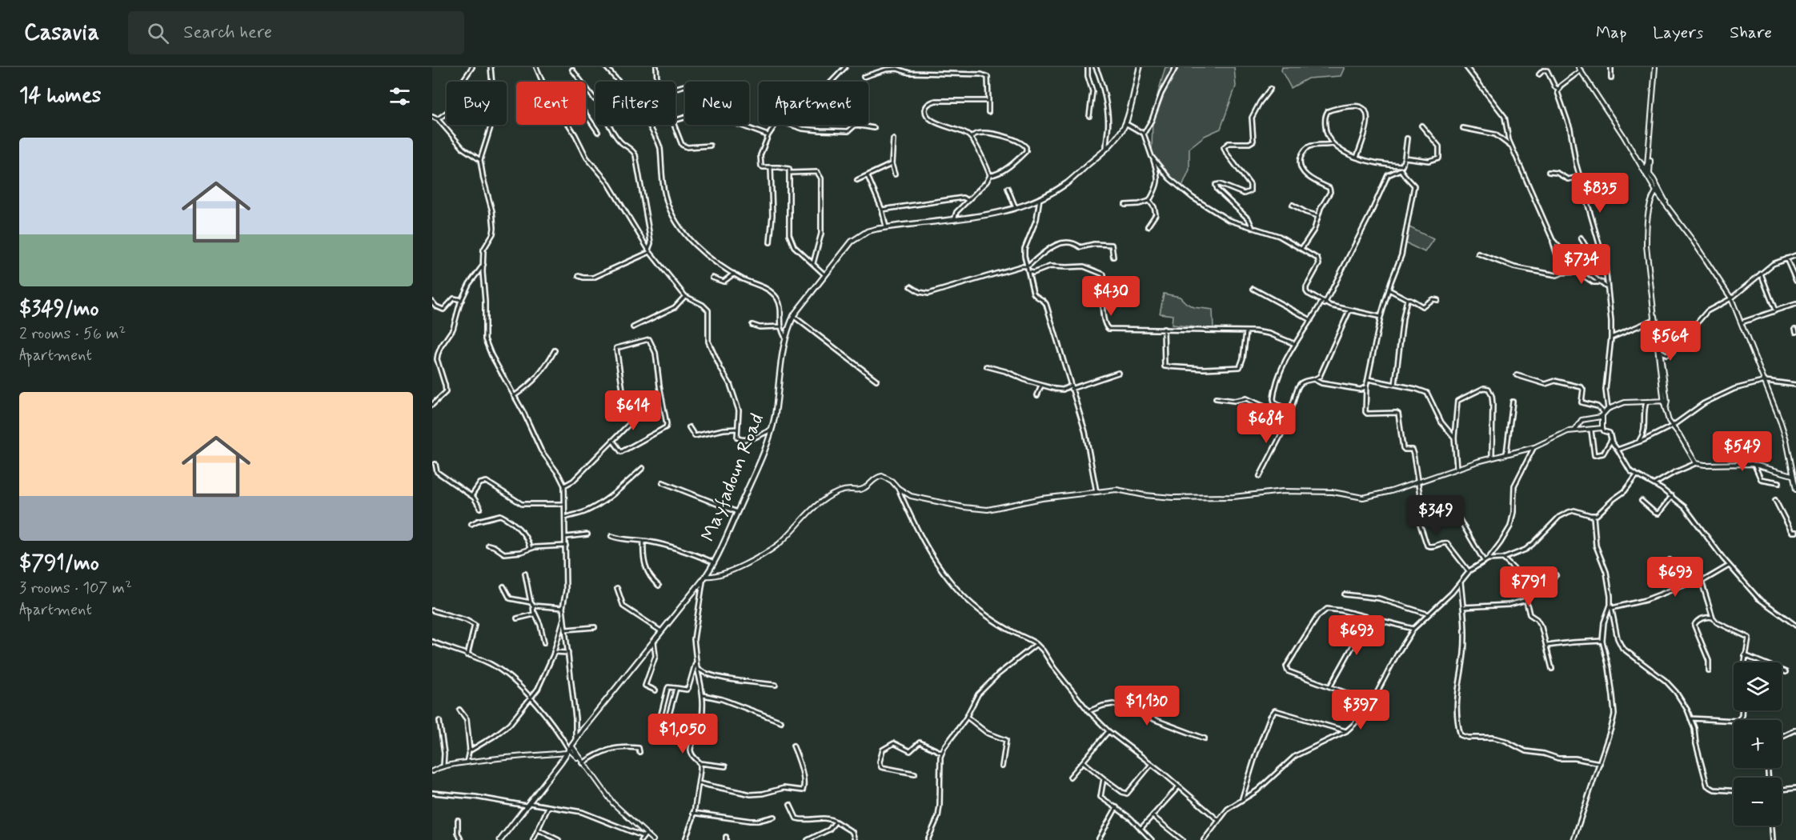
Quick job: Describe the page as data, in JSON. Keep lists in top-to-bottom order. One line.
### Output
{"streets":{"main road":["Mayfadoun Road"]},"page":{"header":"Casavia","search":"Search here","nav":["Map","Layers","Share"],"heading":"14 homes","chip":["Buy","Rent","Filters","New","Apartment"],"list":[{"name":"$349/mo","note":"2 rooms · 56 m² · Apartment"},{"name":"$791/mo","note":"3 rooms · 107 m² · Apartment"}],"price":["$835","$734","$430","$564","$614","$684","$549","$349","$693","$791","$693","$1,130","$397","$1,050"],"map_buttons":["+","−"]}}
